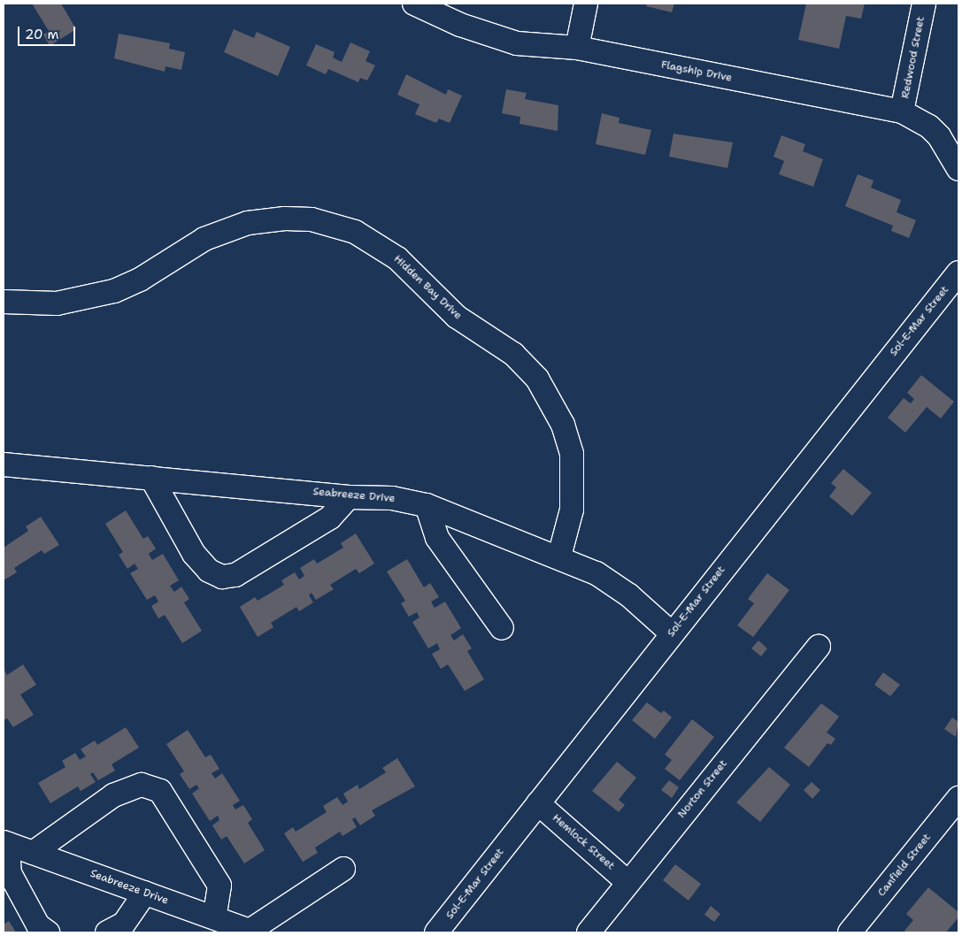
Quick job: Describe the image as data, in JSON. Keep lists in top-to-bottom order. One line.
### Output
{"streets":{"street":["Redwood Street","Flagship Drive","Hidden Bay Drive","Sol-E-Mar Street","Seabreeze Drive","Norton Street","Hemlock Street","Canfield Street"]},"crossings":[["Redwood Street","Flagship Drive"],["Hidden Bay Drive","Seabreeze Drive"],["Sol-E-Mar Street","Seabreeze Drive"],["Sol-E-Mar Street","Hemlock Street"],["Norton Street","Hemlock Street"]],"scale_bar":"20 m"}
